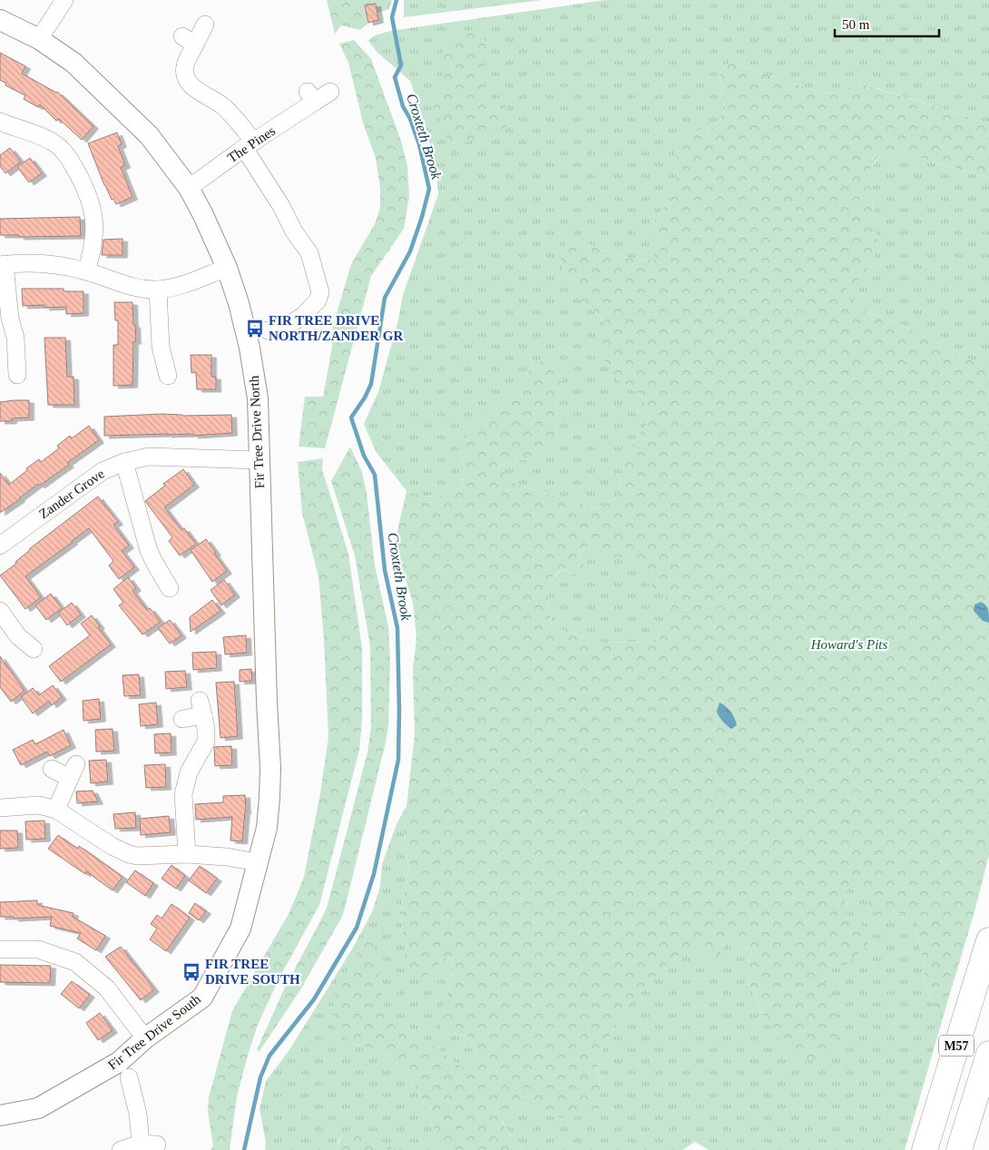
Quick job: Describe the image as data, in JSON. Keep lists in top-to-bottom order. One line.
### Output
{"streets":{"highway":["M57"],"street":["The Pines","Fir Tree Drive North","Zander Grove","Fir Tree Drive South"]},"crossings":[["The Pines","Fir Tree Drive North"],["Fir Tree Drive North","Zander Grove"],["Fir Tree Drive North","Fir Tree Drive South"]],"water":["Croxteth Brook"],"parks":["Howard's Pits"],"places":{"bus stop":["FIR TREE DRIVE NORTH/ZANDER GR","FIR TREE DRIVE SOUTH"]},"scale_bar":"50 m"}
